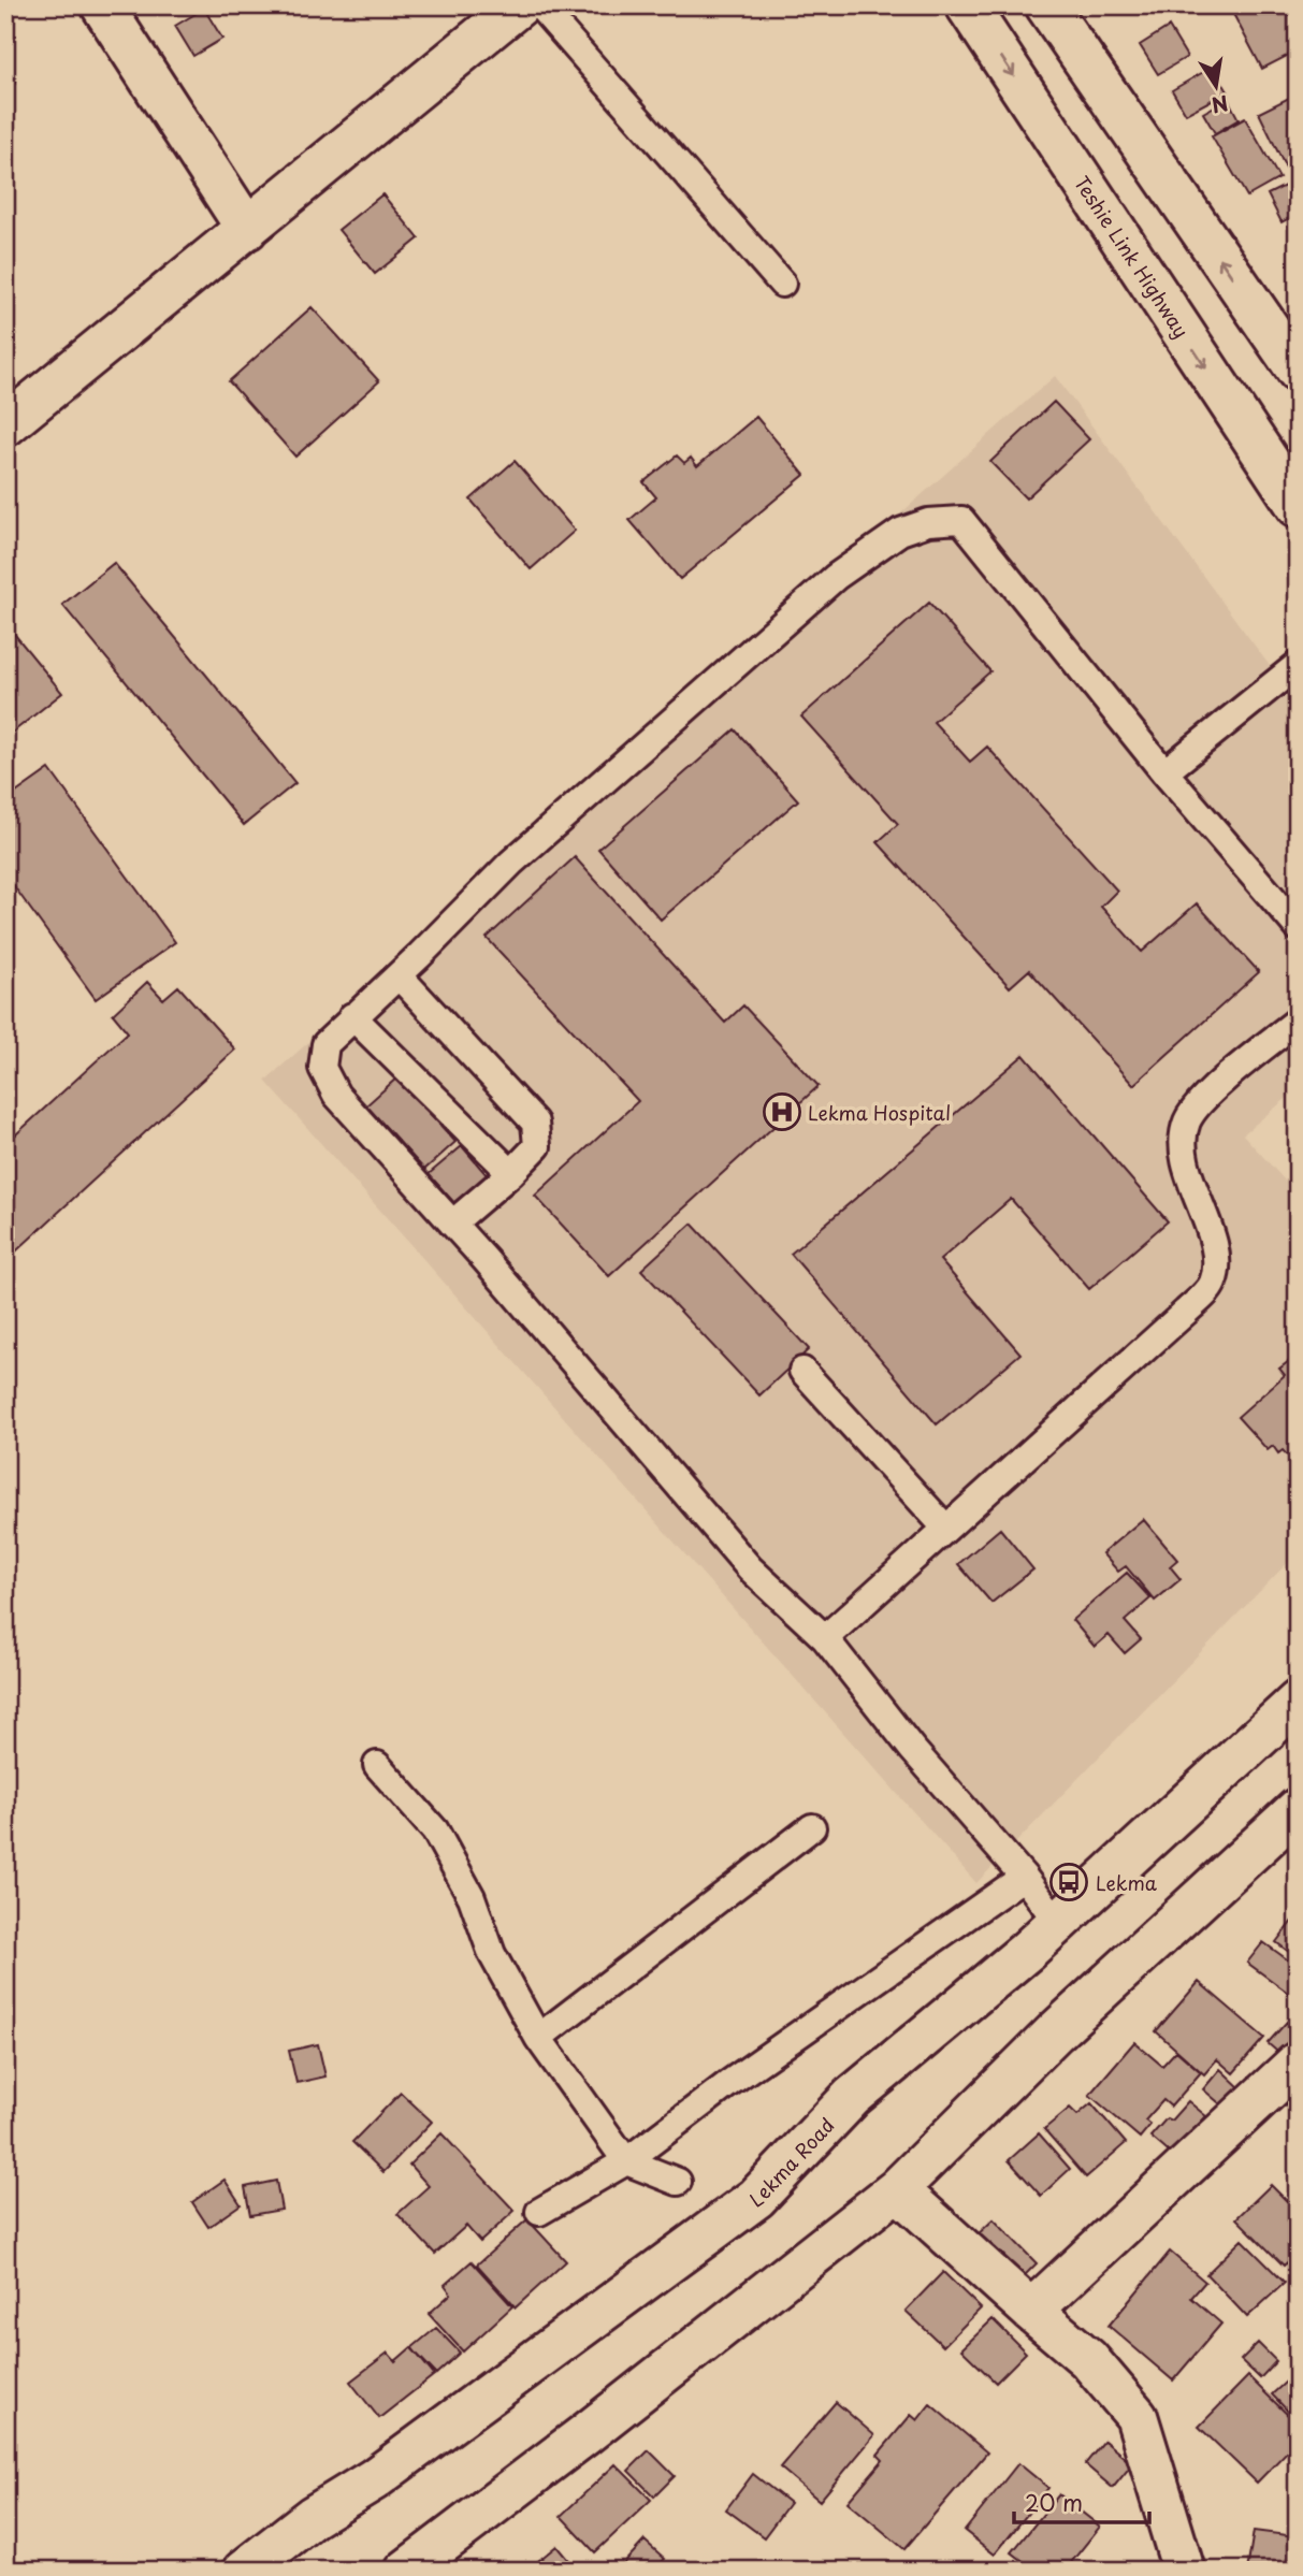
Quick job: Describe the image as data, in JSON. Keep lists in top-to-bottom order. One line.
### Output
{"streets":{"street":["Teshie Link Highway","Lekma Road"]},"places":{"hospital":["Lekma Hospital"],"bus stop":["Lekma"]},"scale_bar":"20 m","north":"bottom"}
